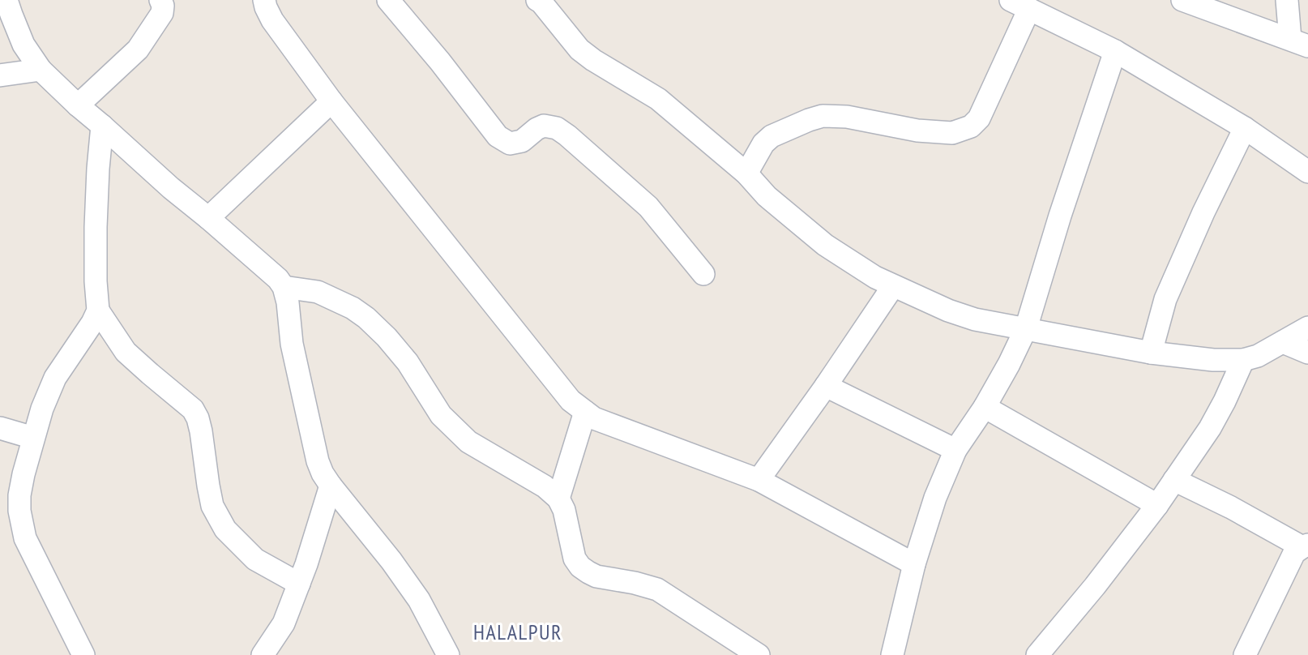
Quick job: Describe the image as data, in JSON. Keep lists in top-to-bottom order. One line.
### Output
{"districts":["HALALPUR"]}
